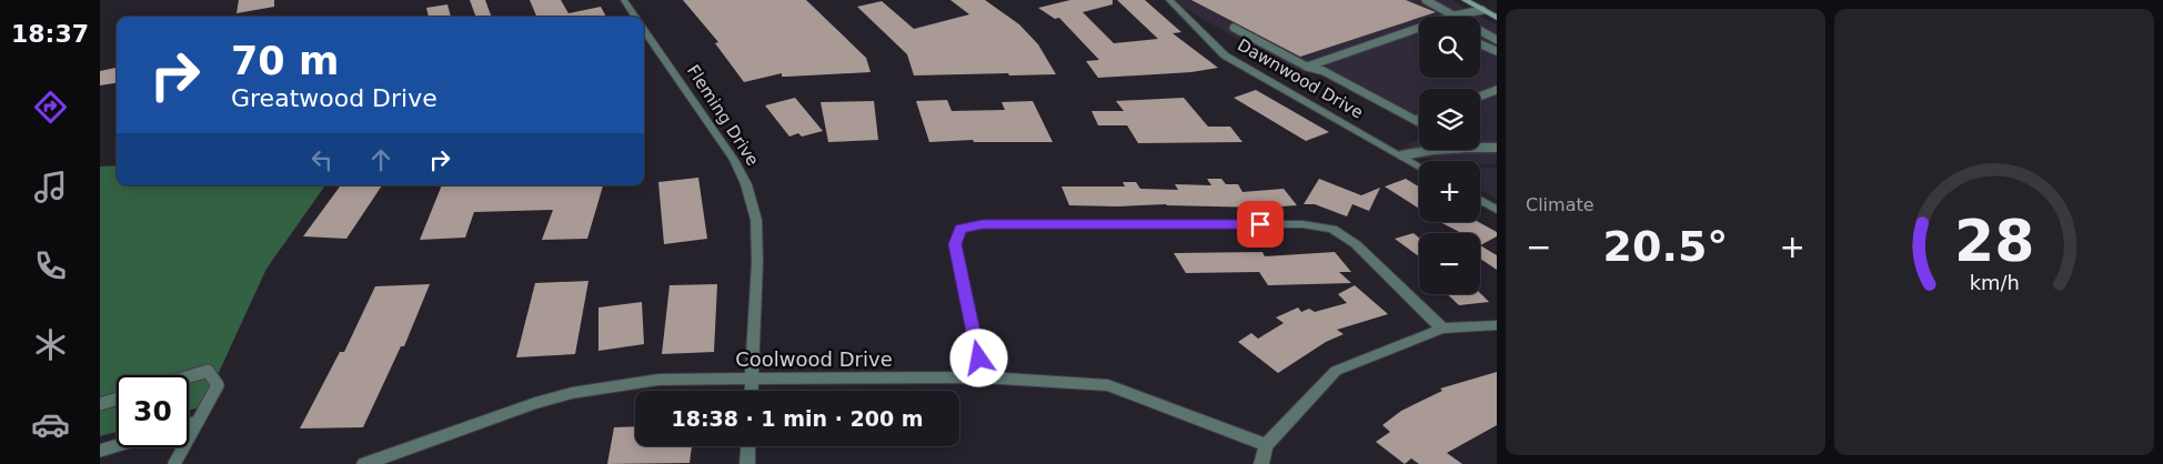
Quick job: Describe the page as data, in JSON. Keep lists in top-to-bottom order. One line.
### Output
{"streets":{"street":["Dawnwood Drive","Fleming Drive","Coolwood Drive"]},"crossings":[["Fleming Drive","Coolwood Drive"]],"page":{"tabs":"18:37","tile":"Climate","map_buttons":["+","−"],"turn":["70 m","Greatwood Drive"],"heat":["−","20.5°","+"],"limit":"30","trip":"18:38 · 1 min · 200 m","gauge":["28","km/h"]}}
